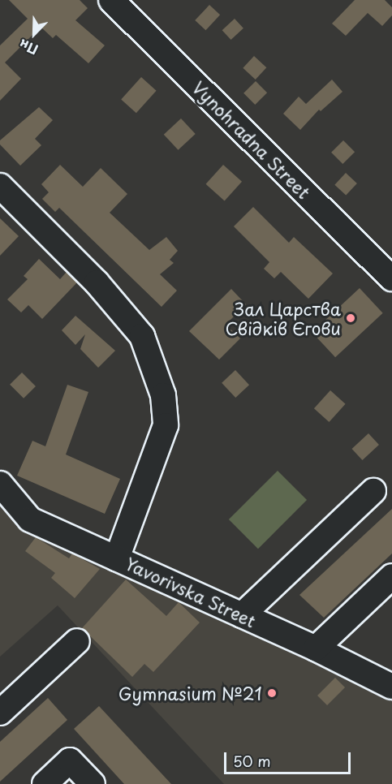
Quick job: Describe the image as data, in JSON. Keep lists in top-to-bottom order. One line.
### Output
{"streets":{"street":["Vynohradna Street","Yavorivska Street"]},"places":["Зал Царства Свідків Єгови","Gymnasium №21"],"scale_bar":"50 m","north":"bottom left"}
